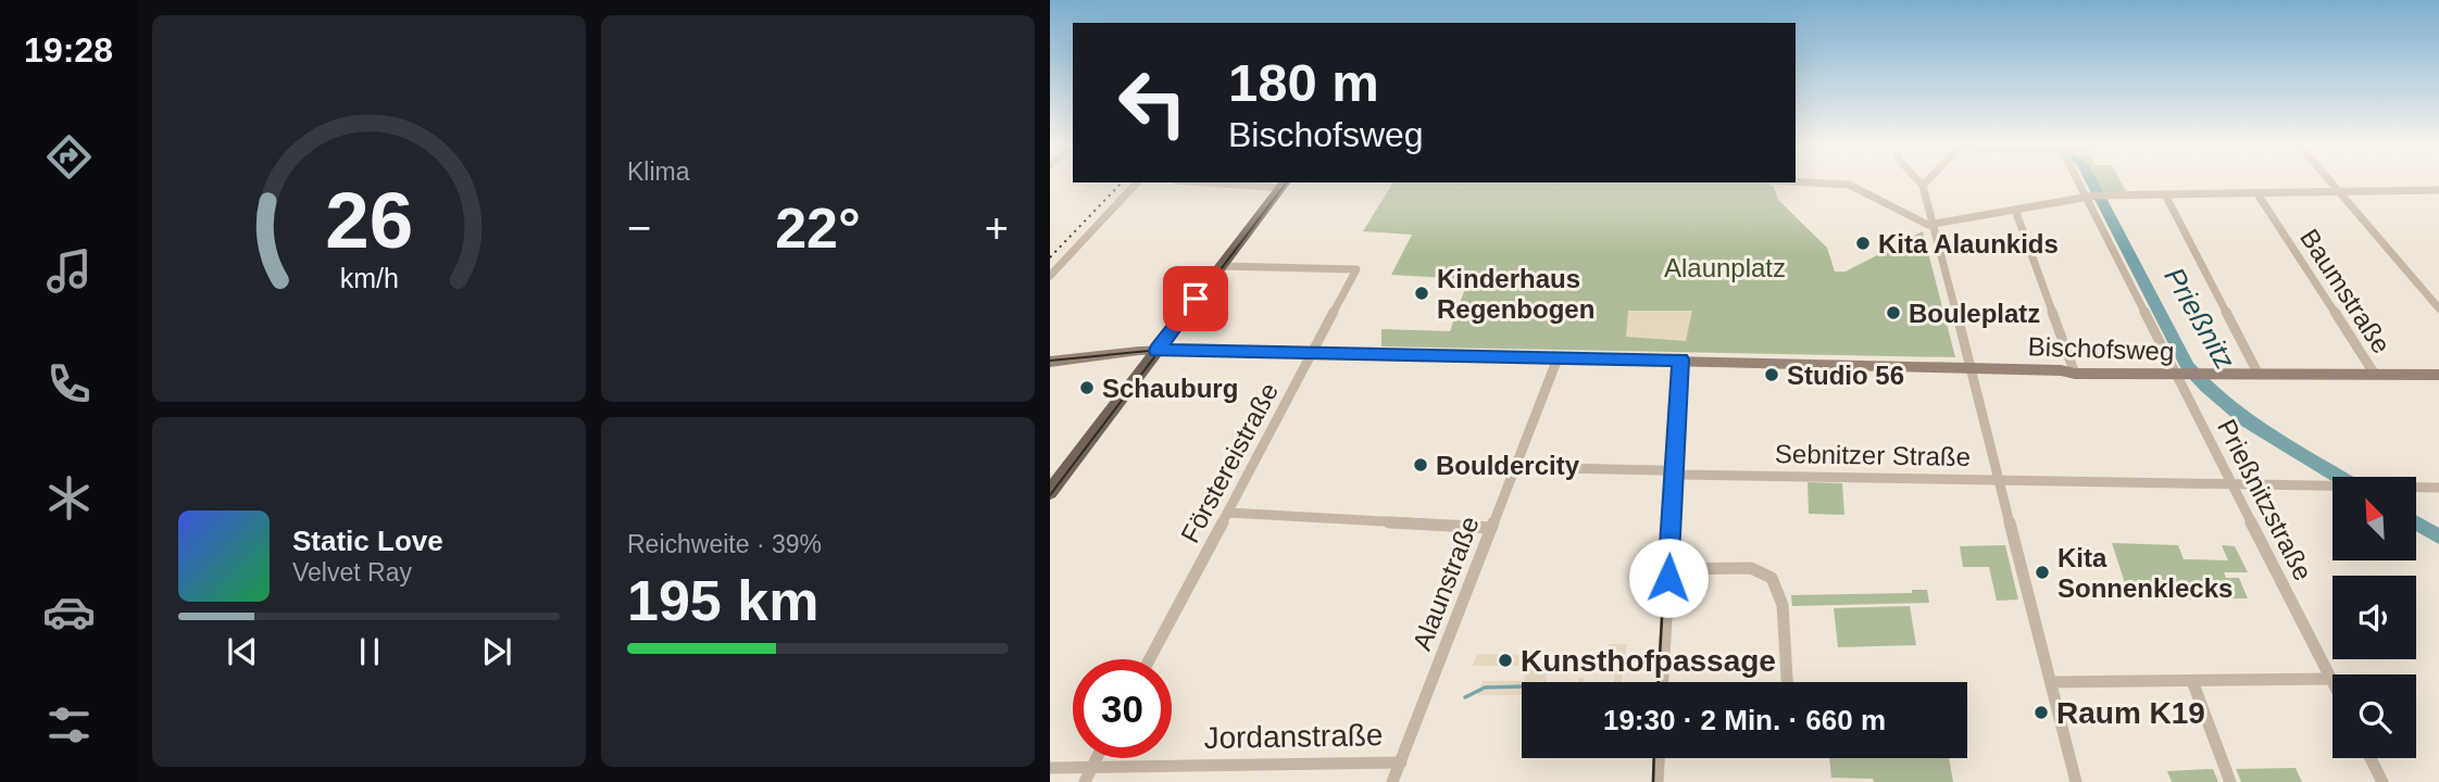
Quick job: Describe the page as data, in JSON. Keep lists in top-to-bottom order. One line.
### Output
{"streets":{"street":["Baumstraße","Bischofsweg","Sebnitzer Straße","Förstereistraße","Prießnitzstraße","Alaunstraße","Jordanstraße"]},"crossings":[["Baumstraße","Bischofsweg"],["Bischofsweg","Prießnitzstraße"],["Sebnitzer Straße","Prießnitzstraße"],["Sebnitzer Straße","Alaunstraße"],["Alaunstraße","Jordanstraße"]],"water":["Prießnitz"],"parks":["Alaunplatz"],"places":["Kita Alaunkids","Kinderhaus Regenbogen","Bouleplatz","Studio 56","Schauburg","Bouldercity","Kita Sonnenklecks","Kunsthofpassage","Raum K19"],"north":"top left","page":{"tabs":"19:28","tile":["Klima",["Reichweite · 39%","195 km"]],"turn":["180 m","Bischofsweg"],"heat":["−","22°","+"],"song":["Static Love","Velvet Ray"],"limit":"30","trip":"19:30 · 2 Min. · 660 m","gauge":["26","km/h"]}}
